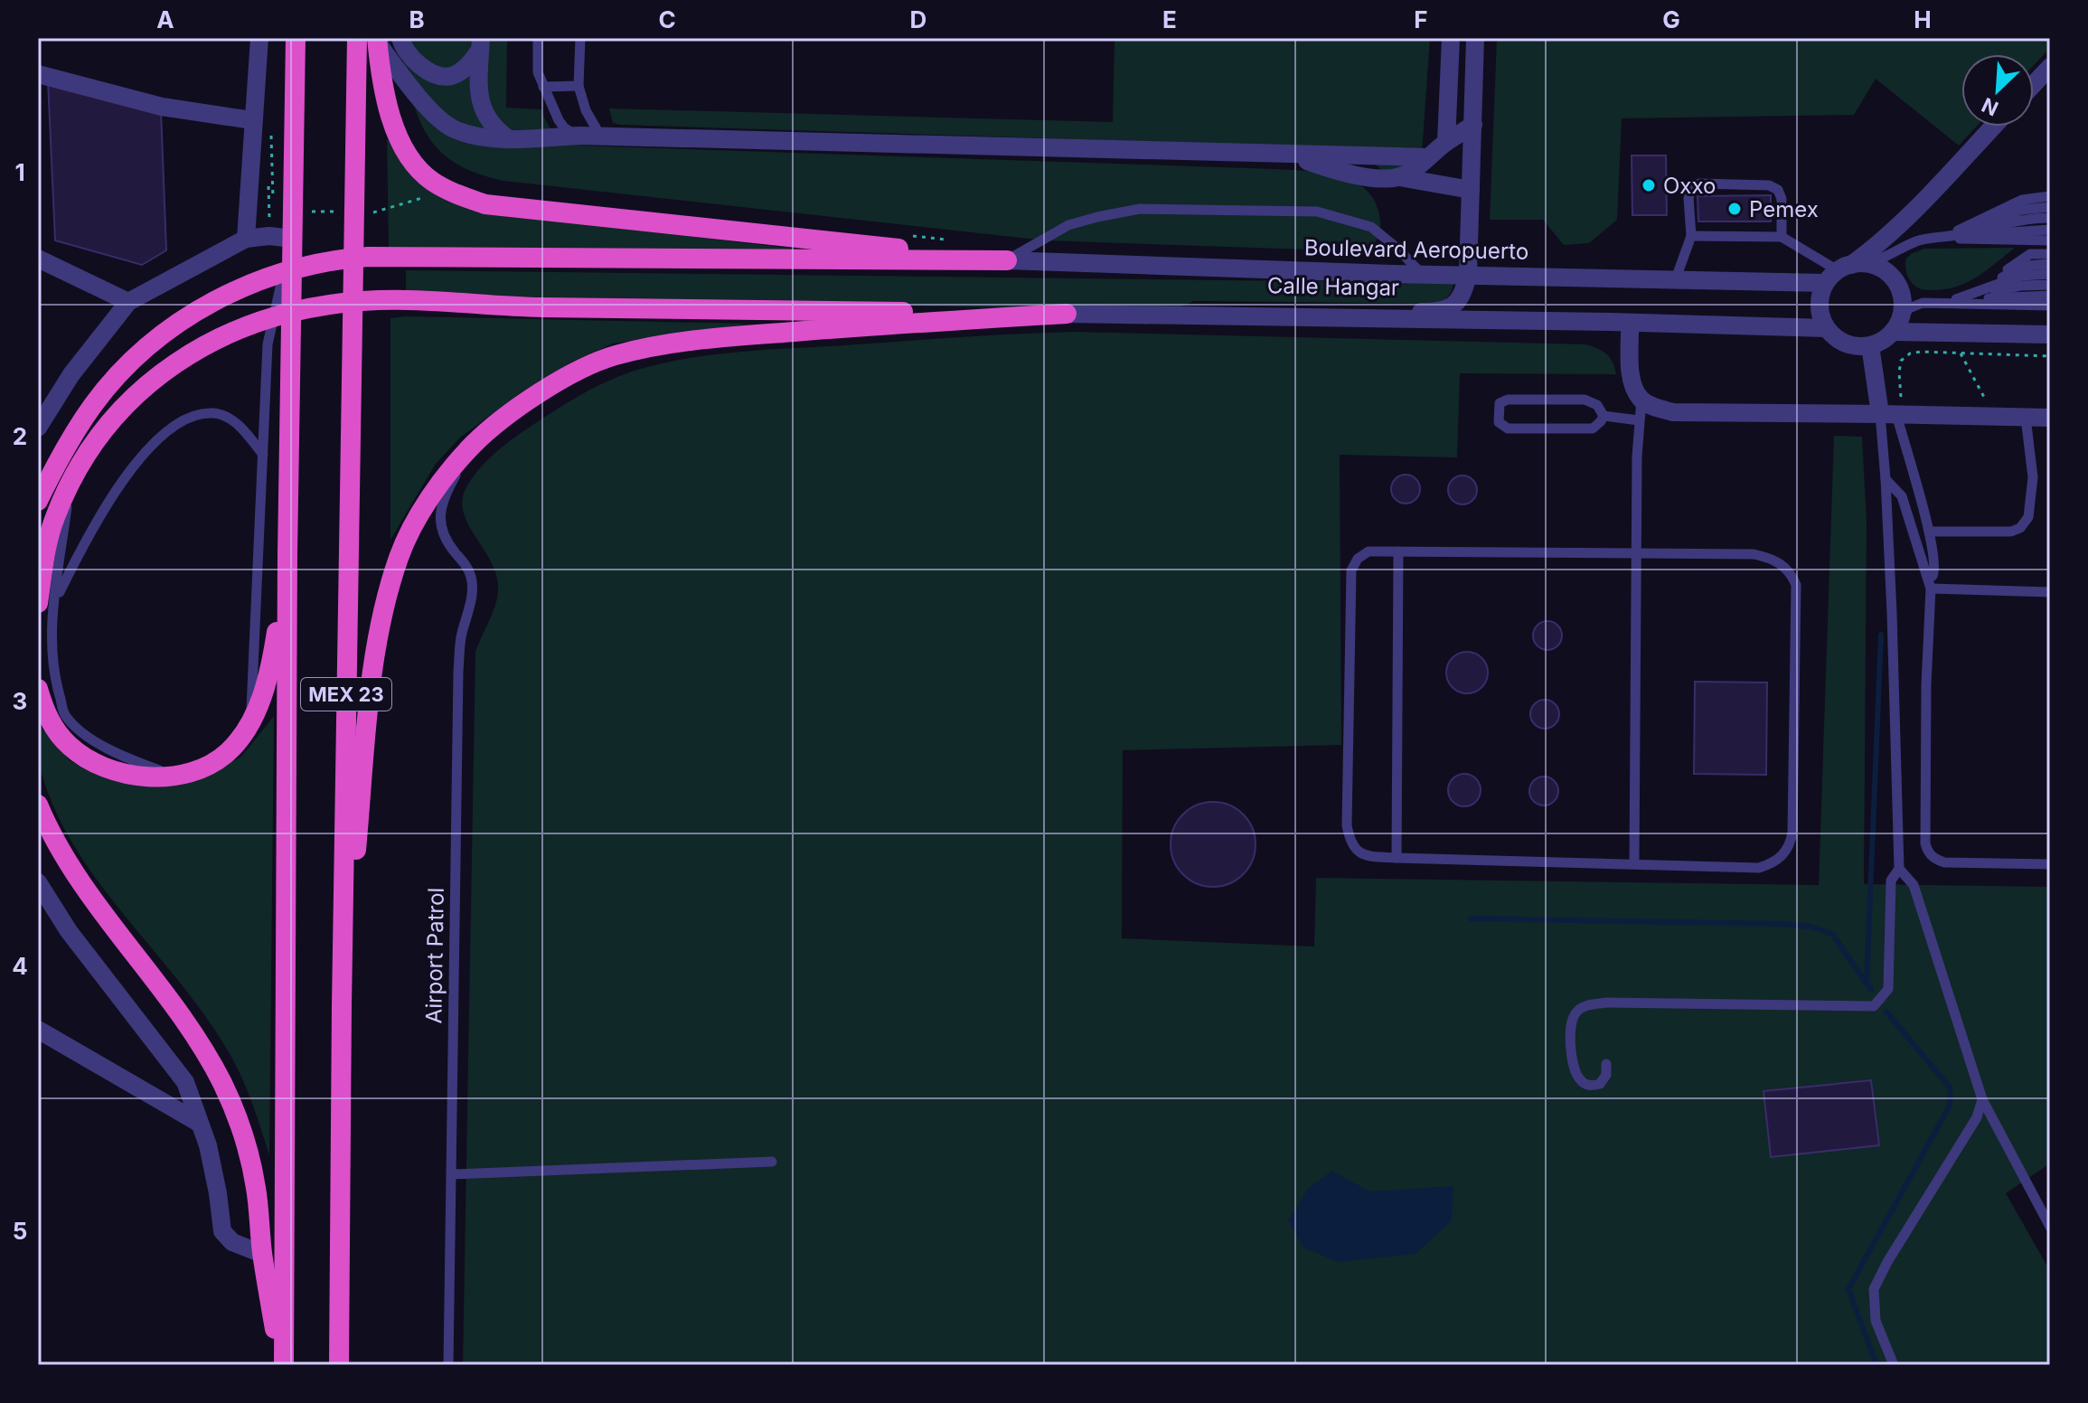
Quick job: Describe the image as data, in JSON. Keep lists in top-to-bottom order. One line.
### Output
{"streets":{"highway":["MEX 23"],"street":["Boulevard Aeropuerto","Calle Hangar"],"lane":["Airport Patrol"]},"crossings":[["Boulevard Aeropuerto","Calle Hangar"]],"places":["Oxxo","Pemex"],"north":"bottom left","grid":{"columns":["A","B","C","D","E","F","G","H"],"rows":["1","2","3","4","5"]}}
